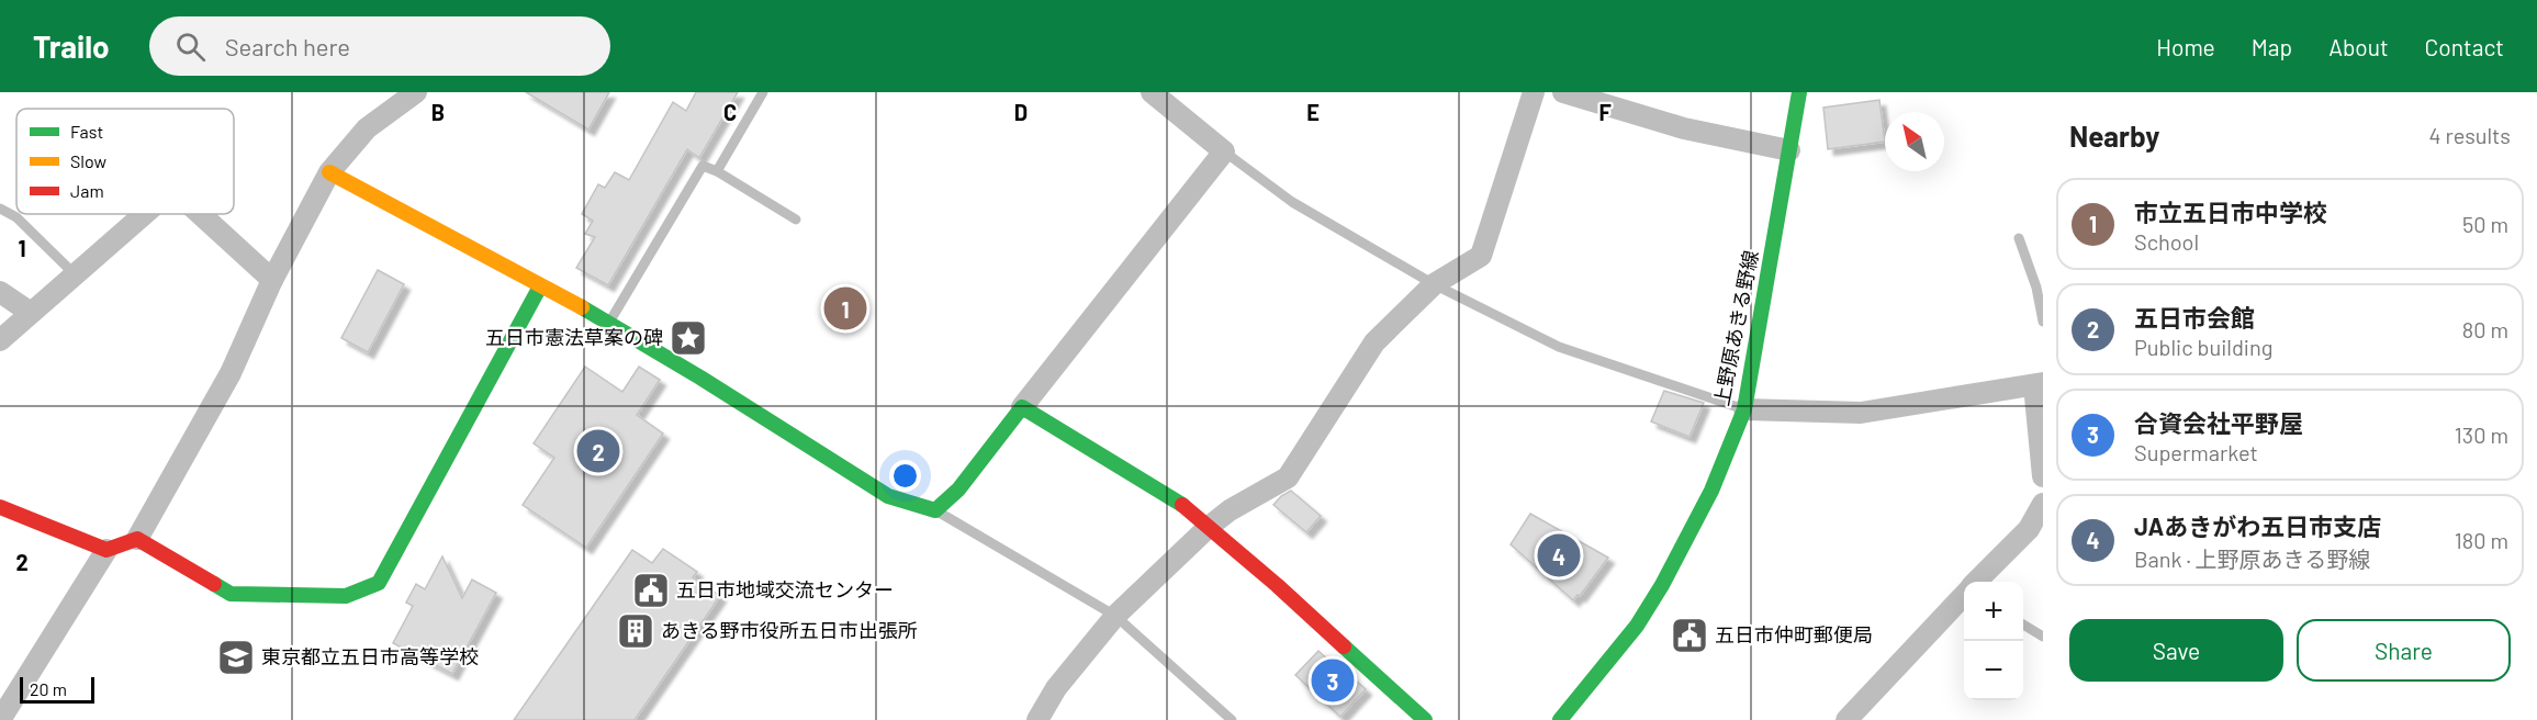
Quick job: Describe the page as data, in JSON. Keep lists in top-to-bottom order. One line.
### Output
{"streets":{"street":["上野原あきる野線"]},"places":{"place":["五日市憲法草案の碑"],"public building":["五日市地域交流センター","五日市仲町郵便局"],"building":["あきる野市役所五日市出張所"],"school or university":["東京都立五日市高等学校"]},"legend":["Fast","Slow","Jam"],"scale_bar":"20 m","north":"top left","page":{"header":"Trailo","search":"Search here","nav":["Home","Map","About","Contact"],"heading":["Nearby","4 results"],"list":[{"mark":"1","name":"市立五日市中学校","note":"School","value":"50 m"},{"mark":"2","name":"五日市会館","note":"Public building","value":"80 m"},{"mark":"3","name":"合資会社平野屋","note":"Supermarket","value":"130 m"},{"mark":"4","name":"JAあきがわ五日市支店","note":"Bank · 上野原あきる野線","value":"180 m"}],"pins":["1","2","4","3"],"map_buttons":["+","−"],"buttons":["Save","Share"],"scale":"20 m"},"grid":{"columns":["B","C","D","E","F"],"rows":["1","2"]}}
